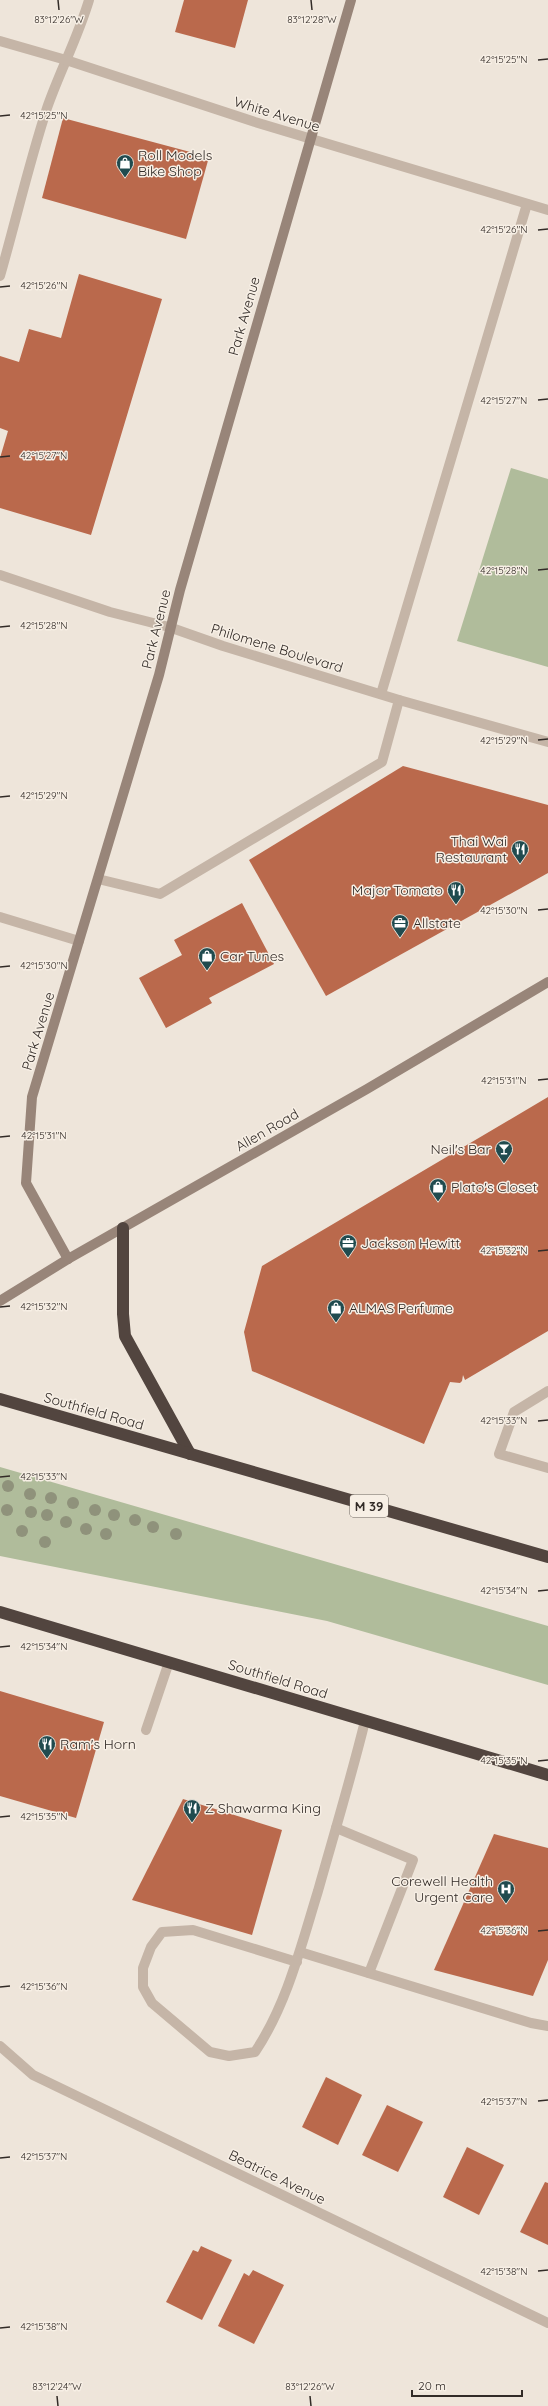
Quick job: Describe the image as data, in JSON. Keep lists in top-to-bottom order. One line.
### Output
{"streets":{"highway":["Southfield Road","M 39"],"street":["White Avenue","Park Avenue","Philomene Boulevard","Allen Road","Beatrice Avenue"]},"crossings":[["White Avenue","Park Avenue"],["Park Avenue","Philomene Boulevard"],["Park Avenue","Allen Road"]],"places":{"shop":["Roll Models Bike Shop","Car Tunes","Plato's Closet","ALMAS Perfume"],"restaurant":["Thai Wai Restaurant","Major Tomato","Ram's Horn","Z Shawarma King"],"office":["Allstate","Jackson Hewitt"],"bar":["Neil's Bar"],"hospital":["Corewell Health Urgent Care"]},"scale_bar":"20 m","coordinates":["83°12'26\"W","83°12'28\"W","42°15'25\"N","42°15'26\"N","42°15'27\"N","42°15'28\"N","42°15'29\"N","42°15'30\"N","42°15'31\"N","42°15'32\"N","42°15'33\"N","42°15'34\"N","42°15'35\"N","42°15'36\"N","42°15'37\"N","42°15'38\"N","83°12'24\"W"]}
